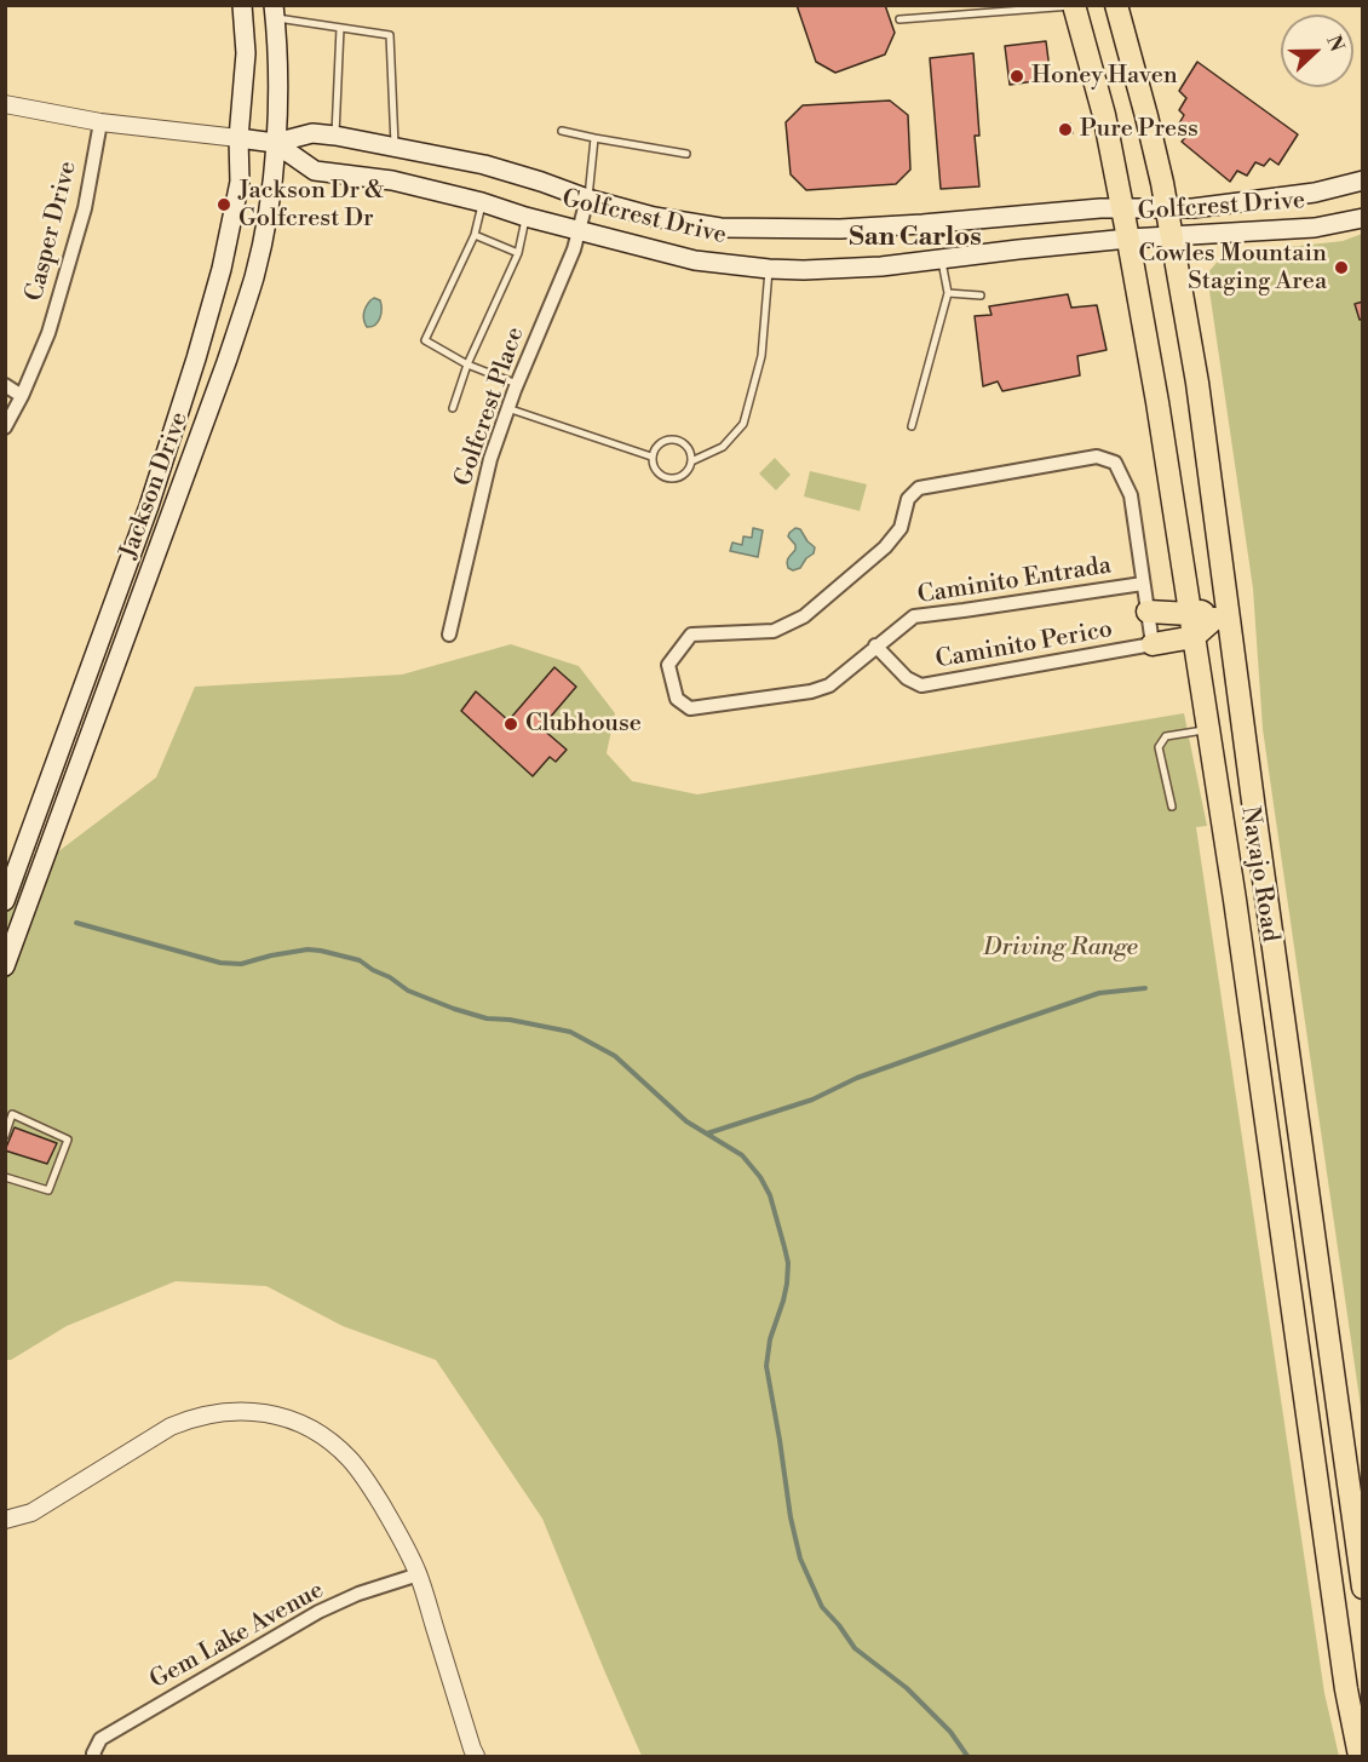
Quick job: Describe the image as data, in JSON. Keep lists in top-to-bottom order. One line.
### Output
{"streets":{"main road":["Golfcrest Drive","Jackson Drive","Navajo Road"],"street":["Casper Drive","Golfcrest Place","Caminito Entrada","Caminito Perico","Gem Lake Avenue"]},"crossings":[["Golfcrest Drive","Casper Drive"],["Golfcrest Drive","Golfcrest Place"],["Golfcrest Drive","Jackson Drive"],["Golfcrest Drive","Navajo Road"],["Caminito Entrada","Caminito Perico"]],"districts":["San Carlos"],"parks":["Driving Range"],"places":["Honey Haven","Pure Press","Jackson Dr & Golfcrest Dr","Cowles Mountain Staging Area","Clubhouse"],"north":"right"}
